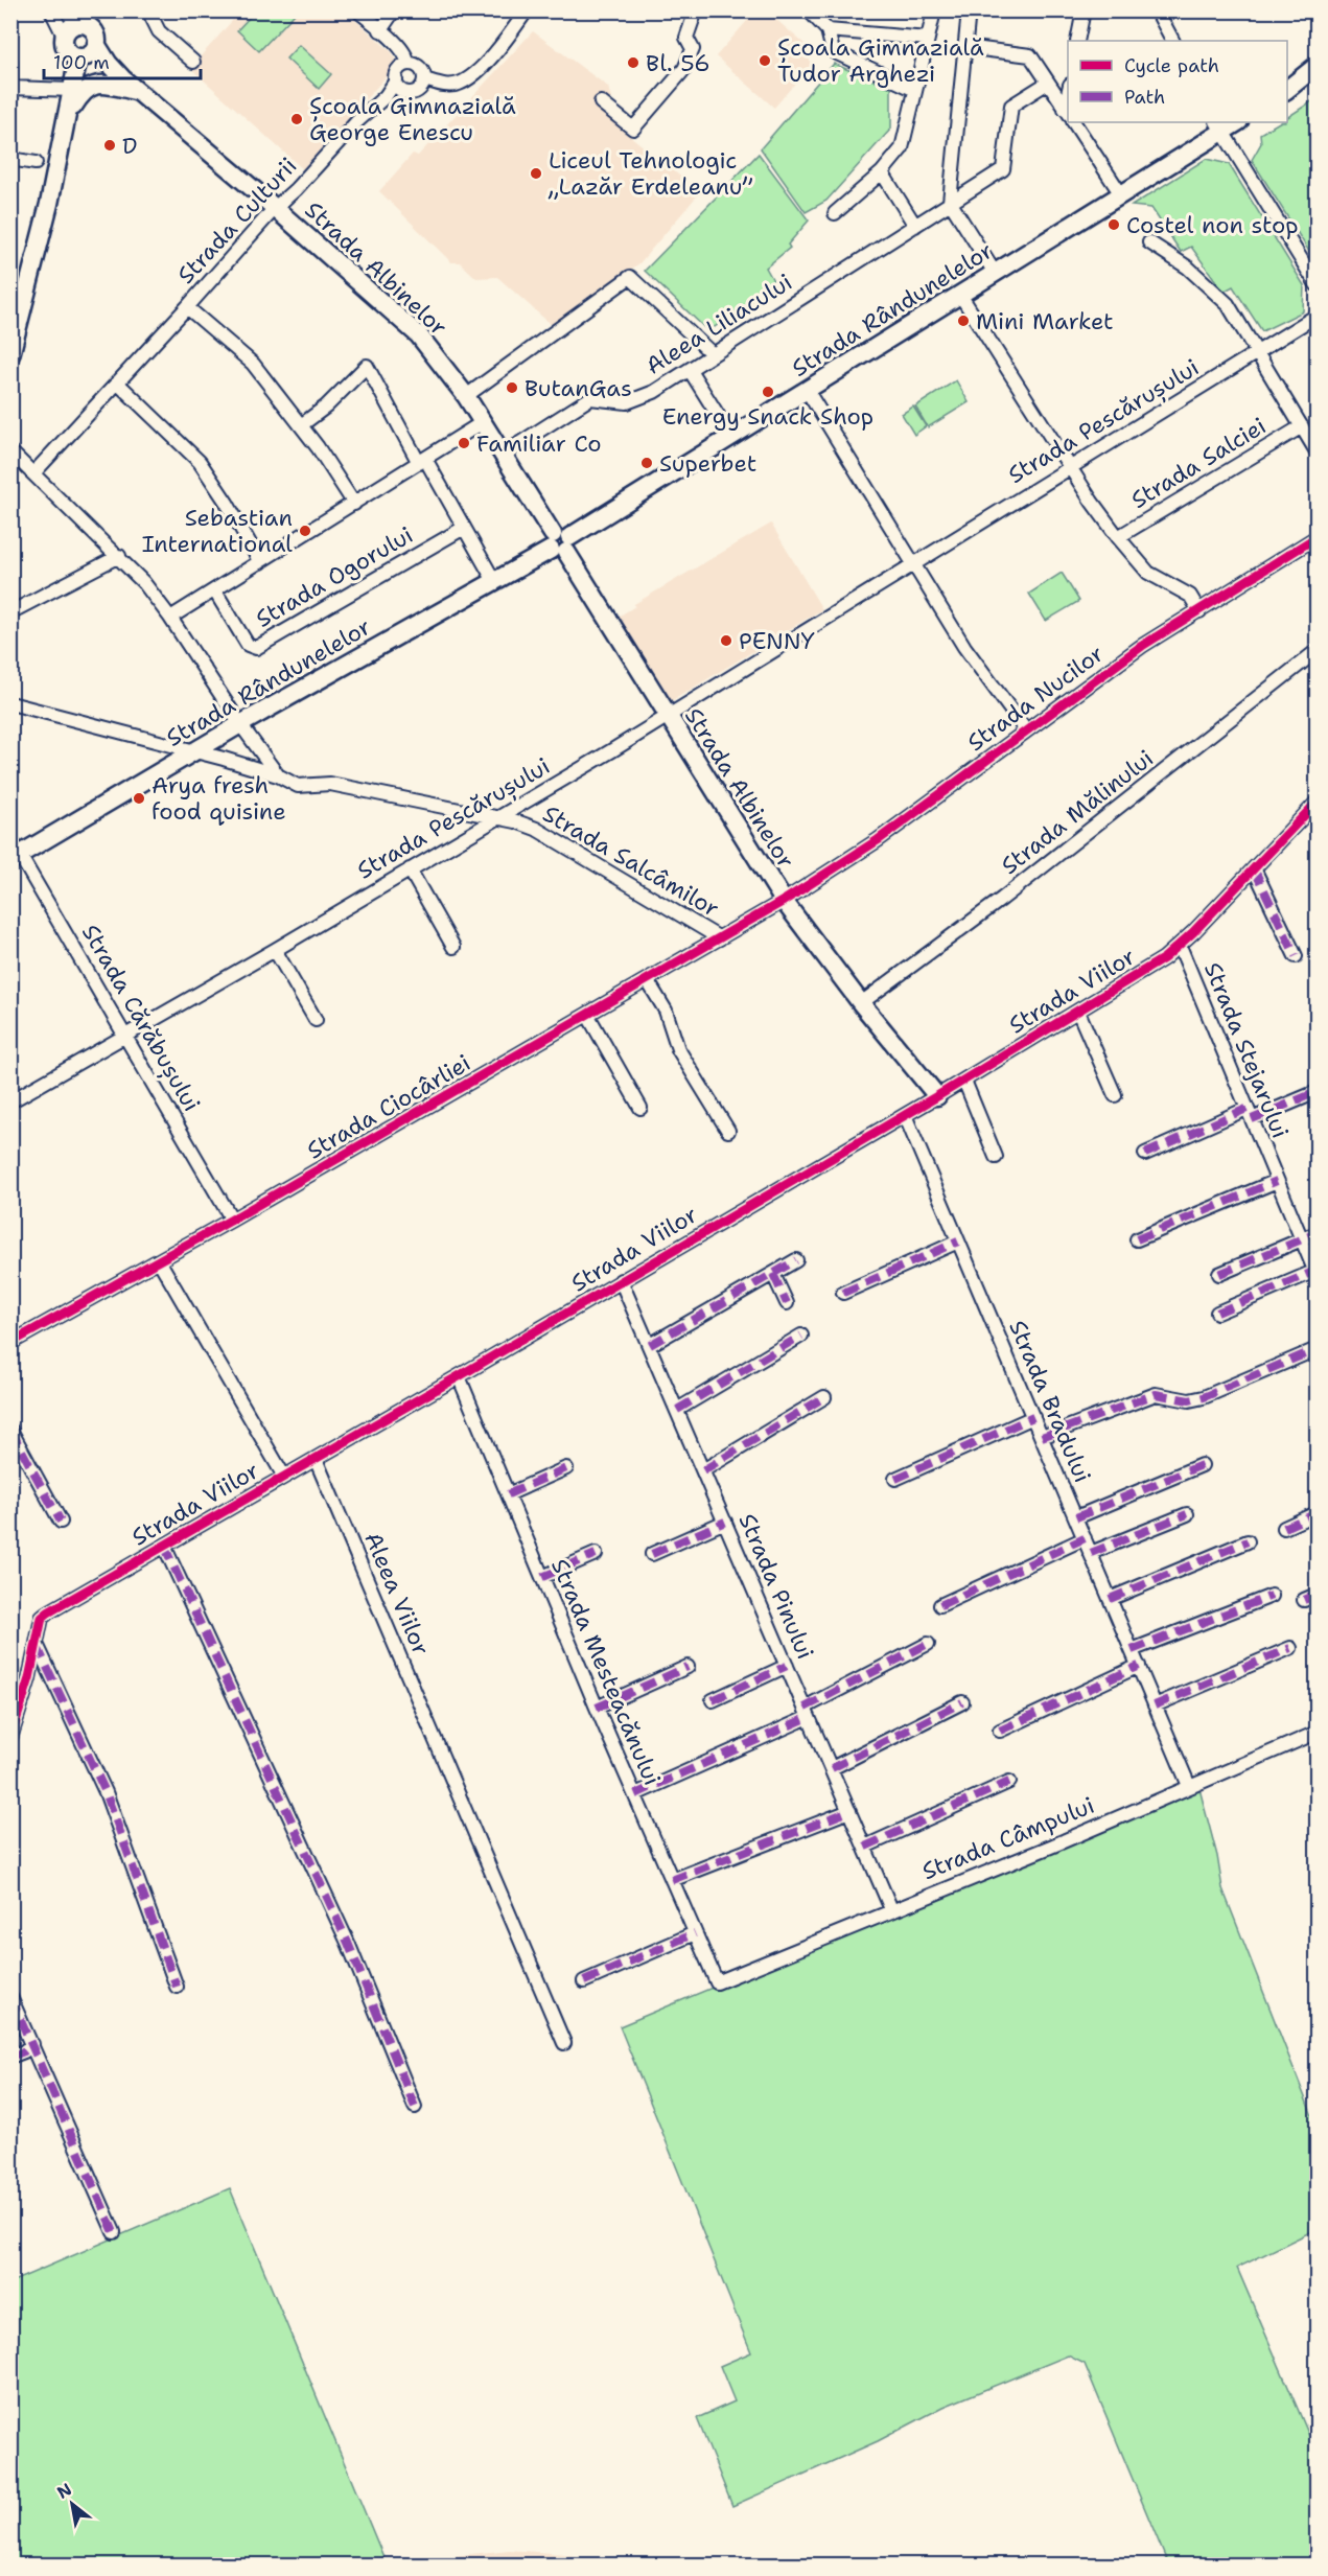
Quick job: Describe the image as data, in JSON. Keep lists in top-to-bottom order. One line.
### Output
{"streets":{"street":["Strada Culturii","Strada Albinelor","Strada Rândunelelor","Aleea Liliacului","Strada Pescărușului","Strada Salciei","Strada Ogorului","Strada Nucilor","Strada Mălinului","Strada Salcâmilor","Strada Viilor","Strada Cărăbușului","Strada Stejarului","Strada Ciocârliei","Strada Bradului","Strada Pinului","Aleea Viilor","Strada Mesteacănului","Strada Câmpului"]},"crossings":[["Strada Culturii","Strada Albinelor"],["Strada Albinelor","Strada Rândunelelor"],["Strada Albinelor","Aleea Liliacului"],["Strada Albinelor","Strada Pescărușului"],["Strada Albinelor","Strada Ogorului"],["Strada Albinelor","Strada Nucilor"],["Strada Albinelor","Strada Mălinului"],["Strada Albinelor","Strada Viilor"],["Strada Albinelor","Strada Ciocârliei"],["Strada Rândunelelor","Strada Salciei"],["Strada Rândunelelor","Strada Cărăbușului"],["Strada Pescărușului","Strada Salciei"],["Strada Pescărușului","Strada Salcâmilor"],["Strada Pescărușului","Strada Cărăbușului"],["Strada Salciei","Strada Nucilor"],["Strada Nucilor","Strada Ciocârliei"],["Strada Salcâmilor","Strada Ciocârliei"],["Strada Viilor","Strada Stejarului"],["Strada Viilor","Strada Bradului"],["Strada Viilor","Strada Pinului"],["Strada Viilor","Aleea Viilor"],["Strada Viilor","Strada Mesteacănului"],["Strada Cărăbușului","Strada Ciocârliei"],["Strada Bradului","Strada Câmpului"],["Strada Pinului","Strada Câmpului"],["Strada Mesteacănului","Strada Câmpului"]],"places":["Școala Gimnazială Tudor Arghezi","Bl. 56","Școala Gimnazială George Enescu","D","Liceul Tehnologic „Lazăr Erdeleanu”","Costel non stop","Mini Market","ButanGas","Energy Snack Shop","Familiar Co","Superbet","Sebastian International","PENNY","Arya fresh food quisine"],"legend":["Cycle path","Path"],"scale_bar":"100 m","north":"top left"}
